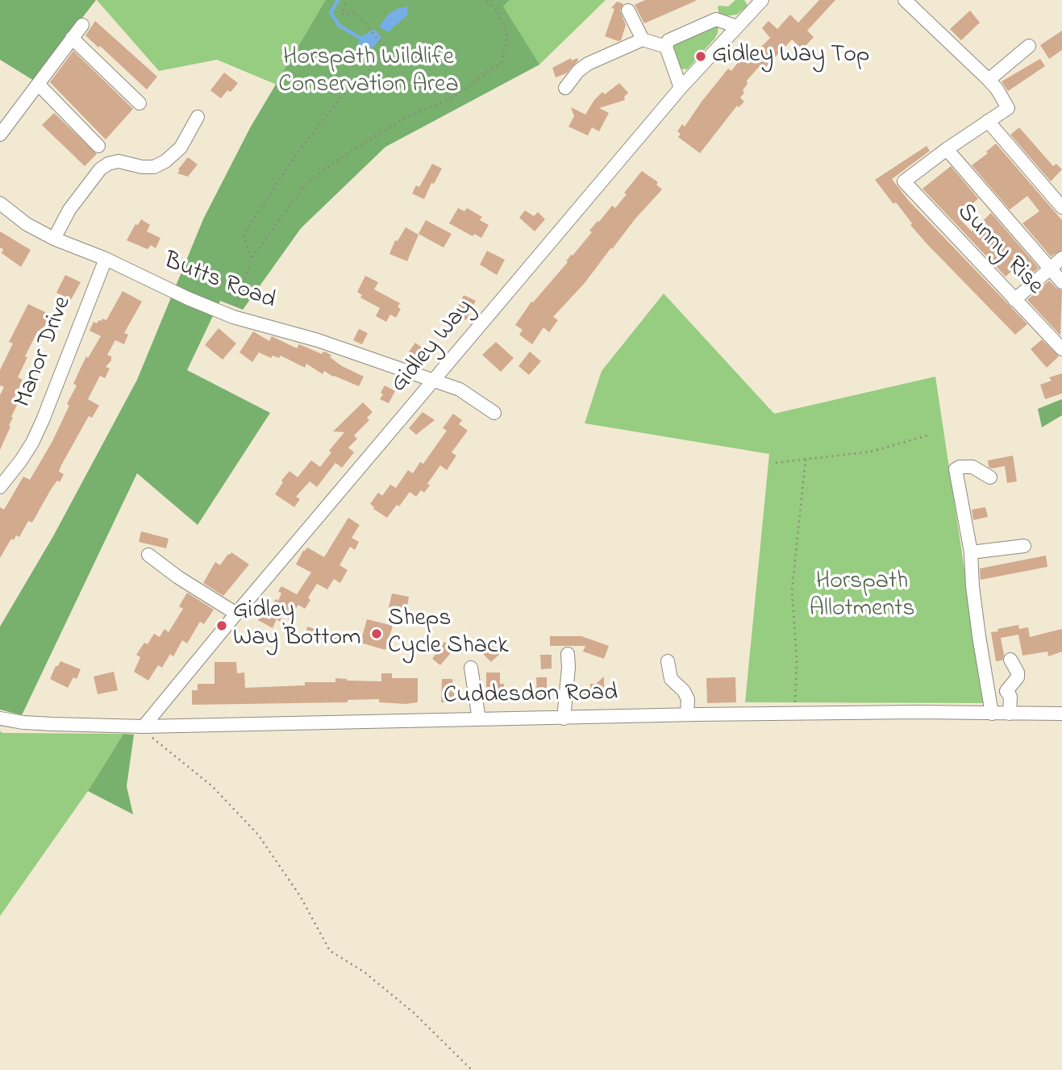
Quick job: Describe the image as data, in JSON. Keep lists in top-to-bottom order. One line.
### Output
{"streets":{"street":["Sunny Rise","Butts Road","Gidley Way","Manor Drive","Cuddesdon Road"]},"crossings":[["Butts Road","Gidley Way"],["Butts Road","Manor Drive"],["Gidley Way","Cuddesdon Road"]],"parks":["Horspath Wildlife Conservation Area","Horspath Allotments"],"places":["Gidley Way Top","Gidley Way Bottom","Sheps Cycle Shack"]}
